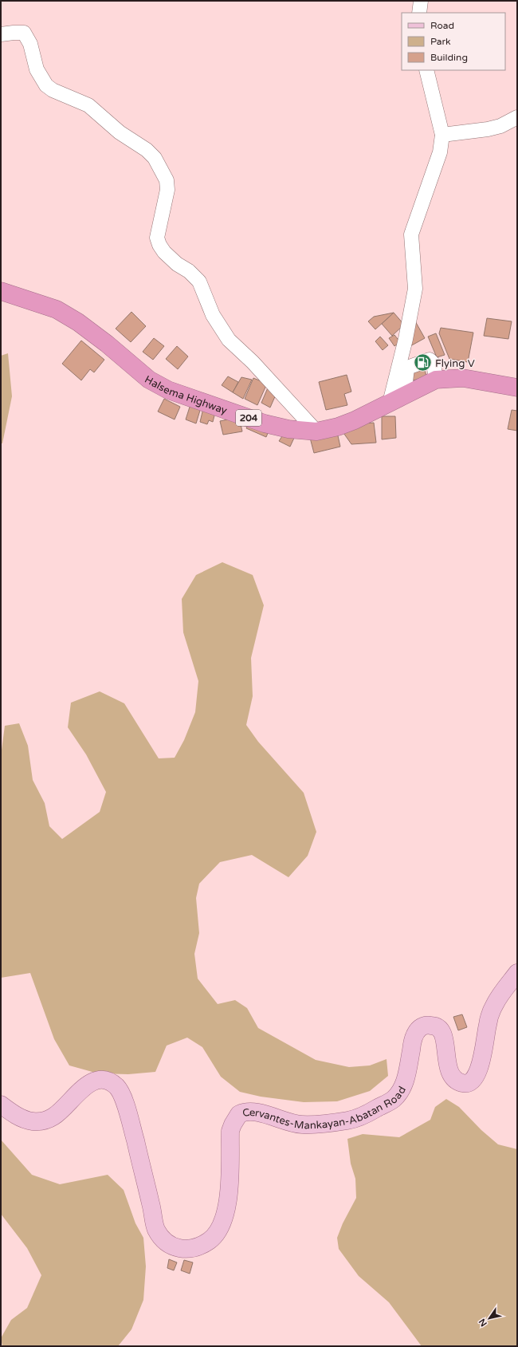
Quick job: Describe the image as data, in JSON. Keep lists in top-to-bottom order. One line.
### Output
{"streets":{"highway":["Halsema Highway","204"],"main road":["Cervantes-Mankayan-Abatan Road"]},"places":{"fuel station":["Flying V"]},"legend":["Road","Park","Building"],"north":"bottom left"}
